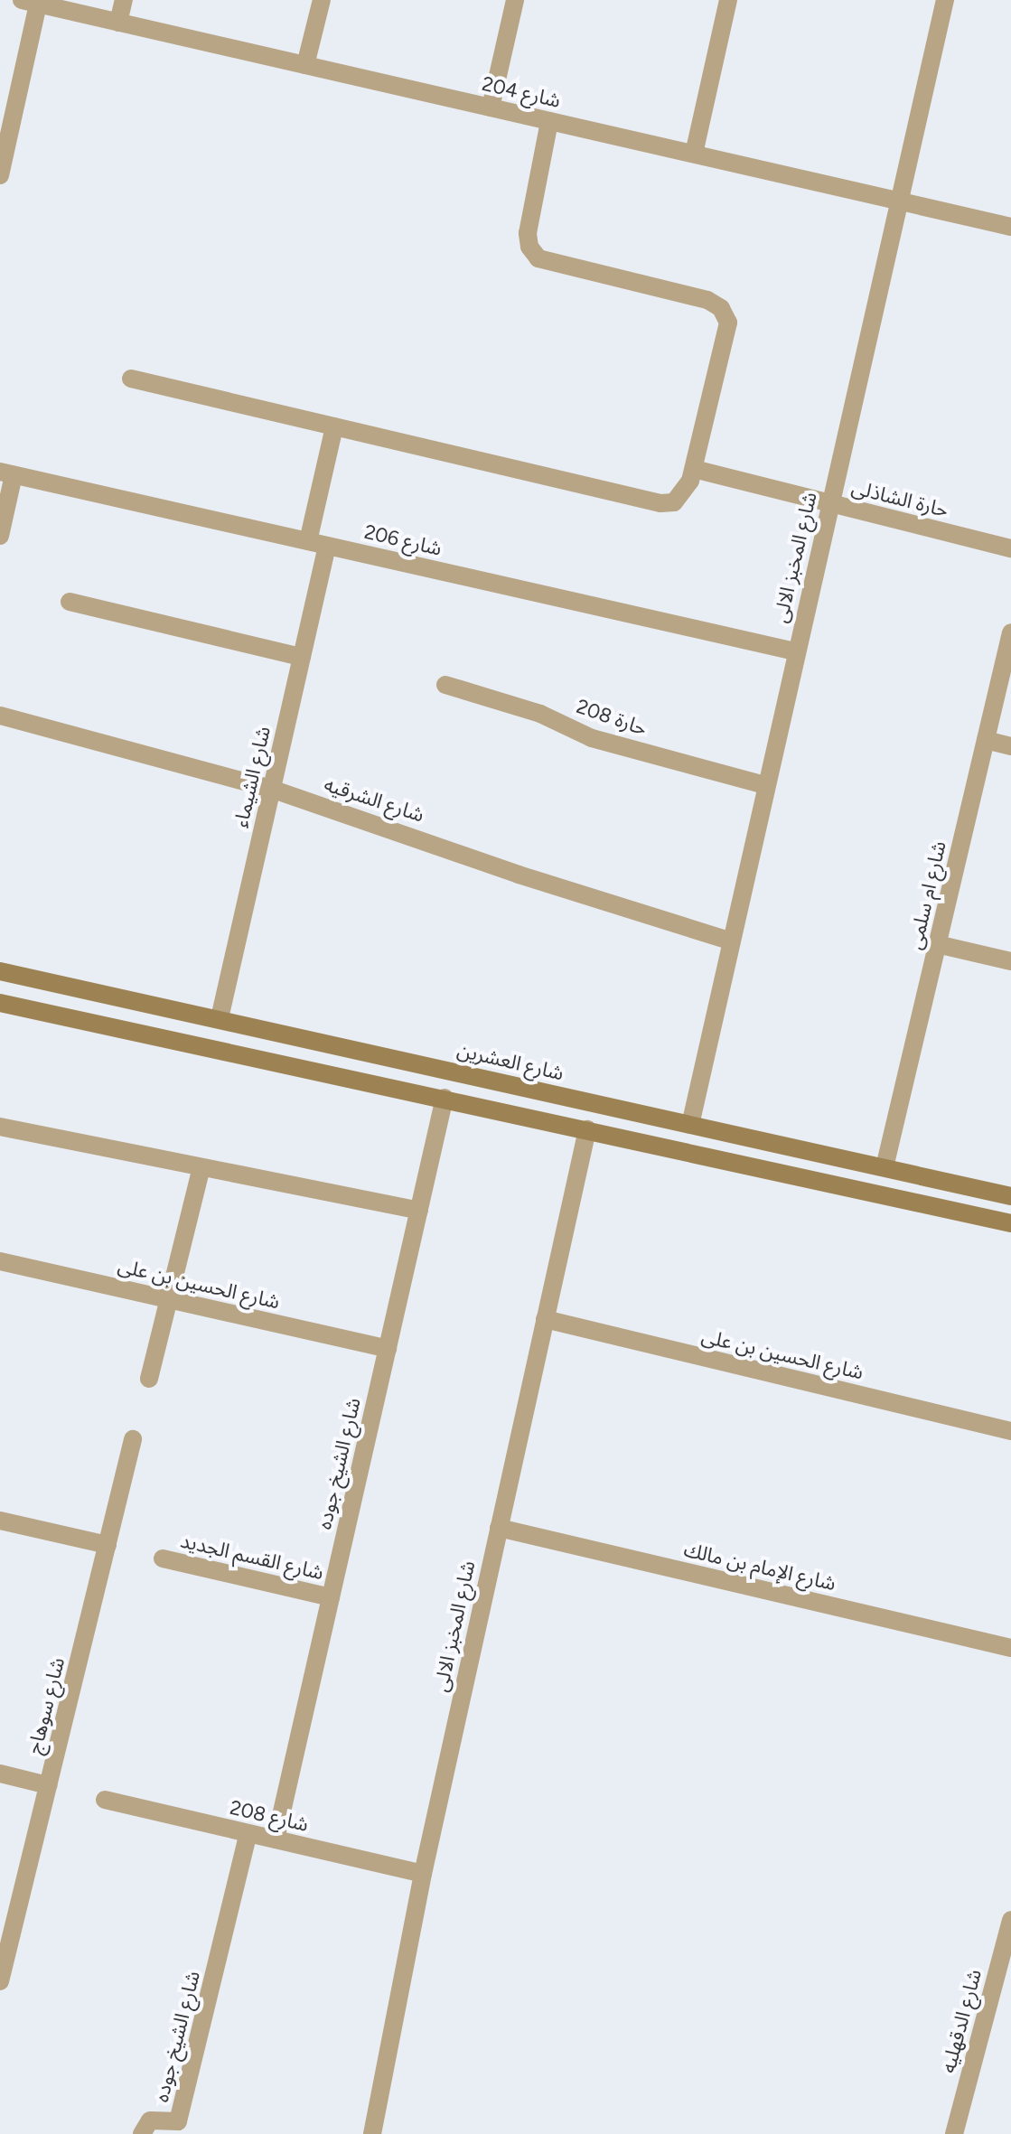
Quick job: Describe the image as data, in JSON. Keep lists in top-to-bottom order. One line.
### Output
{"streets":{"street":["شارع 204","حارة الشاذلى","شارع 206","شارع المخبز الالى","حارة 208","شارع الشيماء","شارع الشرقيه","شارع ام سلمى","شارع العشرين","شارع الحسين بن على","شارع الشيخ جوده","شارع القسم الجديد","شارع الإمام بن مالك","شارع سوهاج","شارع 208","شارع الدقهليه"]},"crossings":[["شارع 204","شارع المخبز الالى"],["حارة الشاذلى","شارع المخبز الالى"],["شارع 206","شارع المخبز الالى"],["شارع 206","شارع الشيماء"],["شارع المخبز الالى","حارة 208"],["شارع المخبز الالى","شارع الشرقيه"],["شارع المخبز الالى","شارع العشرين"],["شارع المخبز الالى","شارع الحسين بن على"],["شارع المخبز الالى","شارع الإمام بن مالك"],["شارع المخبز الالى","شارع 208"],["شارع الشيماء","شارع الشرقيه"],["شارع الشيماء","شارع العشرين"],["شارع ام سلمى","شارع العشرين"],["شارع الحسين بن على","شارع الشيخ جوده"],["شارع الشيخ جوده","شارع القسم الجديد"],["شارع الشيخ جوده","شارع 208"]]}
